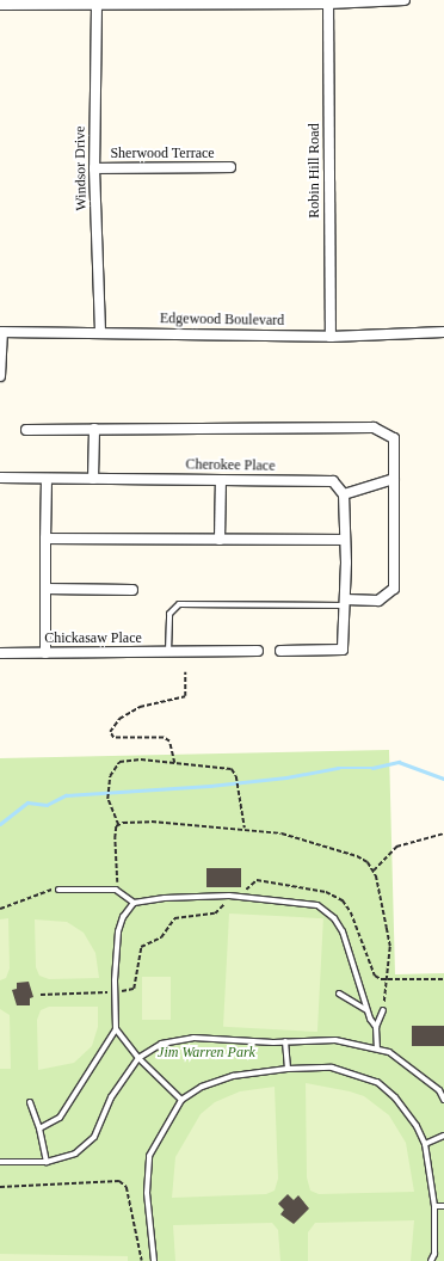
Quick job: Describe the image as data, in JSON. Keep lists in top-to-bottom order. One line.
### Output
{"streets":{"street":["Sherwood Terrace","Windsor Drive","Robin Hill Road","Edgewood Boulevard","Cherokee Place","Chickasaw Place"]},"crossings":[["Sherwood Terrace","Windsor Drive"],["Windsor Drive","Edgewood Boulevard"],["Robin Hill Road","Edgewood Boulevard"]],"parks":["Jim Warren Park"]}
